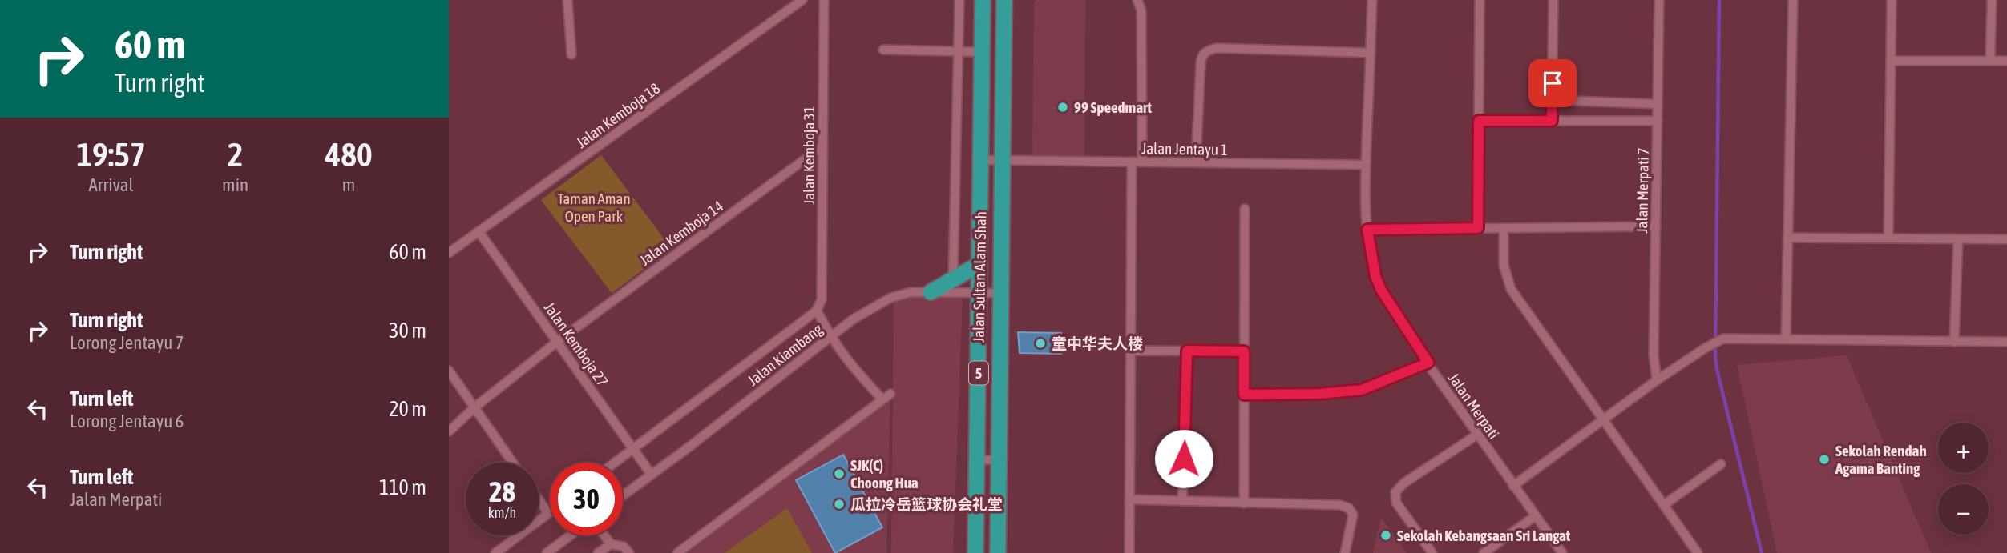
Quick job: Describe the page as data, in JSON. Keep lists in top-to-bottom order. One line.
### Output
{"streets":{"highway":["Jalan Sultan Alam Shah","5"],"street":["Jalan Kemboja 18","Jalan Jentayu 1","Jalan Kemboja 31","Jalan Merpati 7","Jalan Kemboja 14","Jalan Kemboja 27","Jalan Kiambang","Jalan Merpati"]},"crossings":[["Jalan Kemboja 18","Jalan Kemboja 27"],["Jalan Jentayu 1","Jalan Sultan Alam Shah"],["Jalan Jentayu 1","Jalan Merpati"],["Jalan Kemboja 31","Jalan Kemboja 14"],["Jalan Kemboja 14","Jalan Kemboja 27"],["Jalan Sultan Alam Shah","Jalan Kiambang"],["Jalan Kemboja 27","Jalan Kiambang"]],"parks":["Taman Aman Open Park"],"places":["99 Speedmart","童中华夫人楼","Sekolah Rendah Agama Banting","SJK(C) Choong Hua","瓜拉冷岳篮球协会礼堂","Sekolah Kebangsaan Sri Langat"],"page":{"turn":["60 m","Turn right"],"eta":["19:57","Arrival","2","min","480","m"],"list":[{"name":"Turn right","value":"60 m"},{"name":"Turn right","note":"Lorong Jentayu 7","value":"30 m"},{"name":"Turn left","note":"Lorong Jentayu 6","value":"20 m"},{"name":"Turn left","note":"Jalan Merpati","value":"110 m"}],"map_buttons":["+","−"],"speed":"28 km/h","limit":"30"}}
